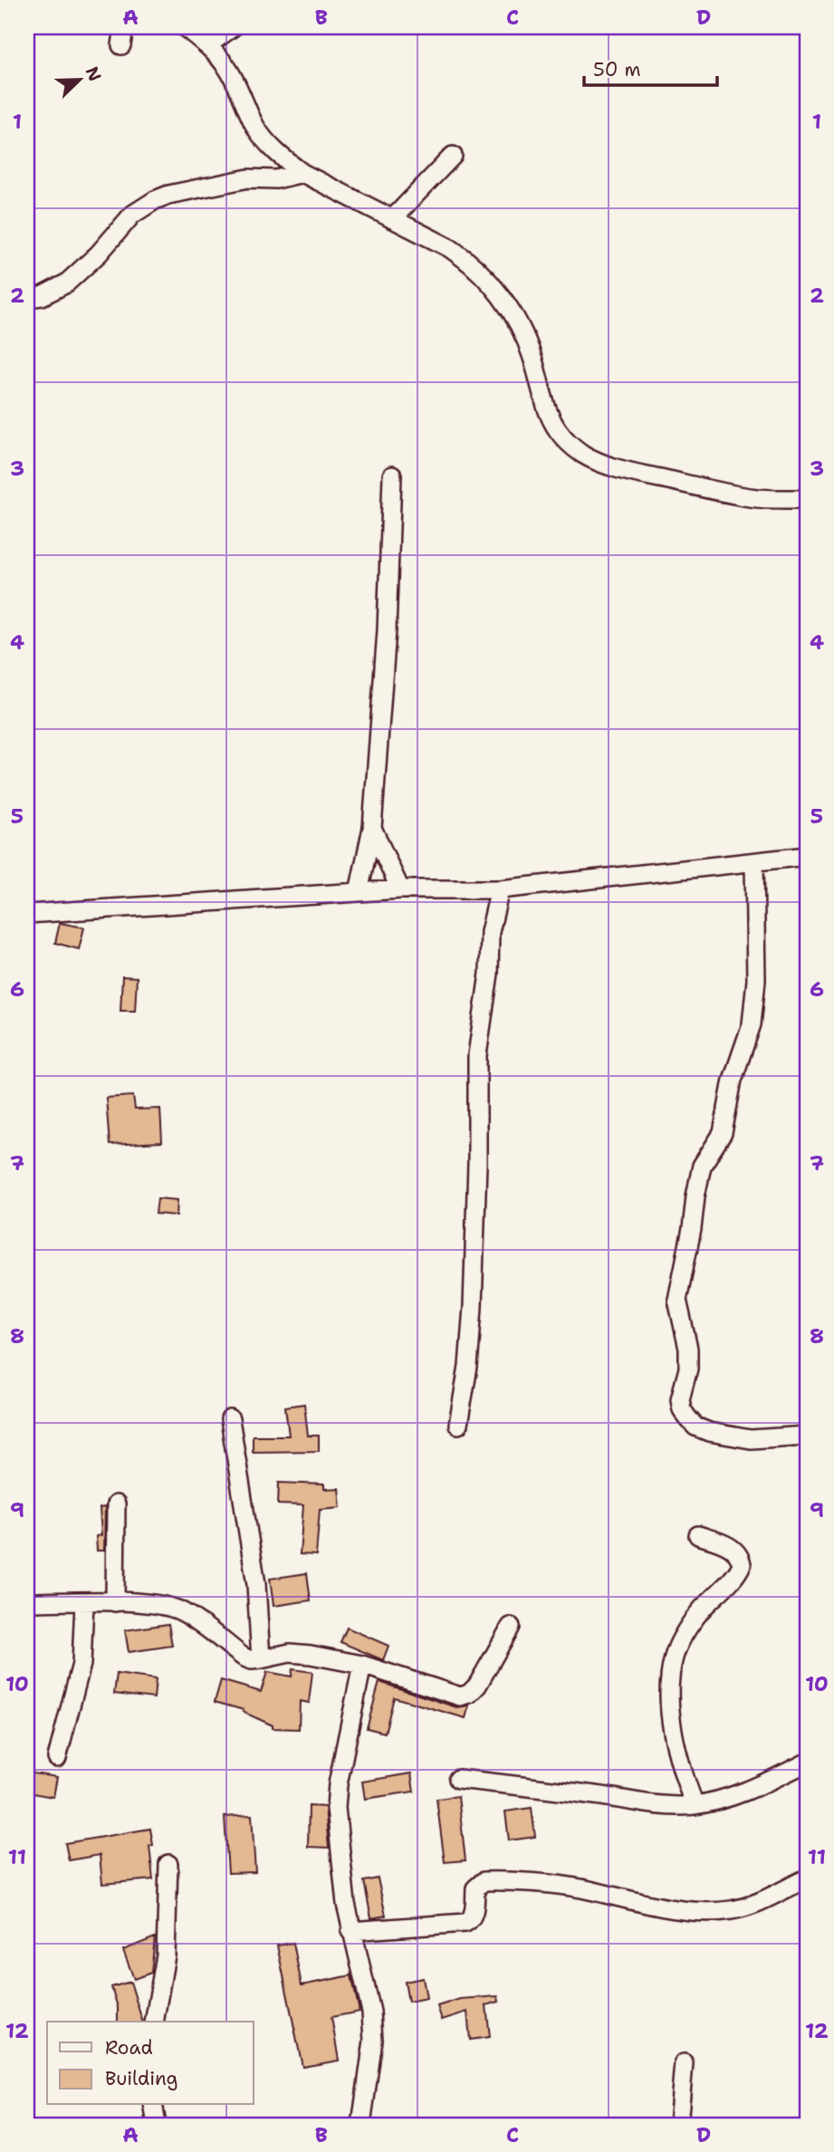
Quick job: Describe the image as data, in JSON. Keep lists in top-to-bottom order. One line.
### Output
{"legend":["Road","Building"],"scale_bar":"50 m","north":"top right","grid":{"columns":["A","B","C","D"],"rows":["1","2","3","4","5","6","7","8","9","10","11","12"]}}
